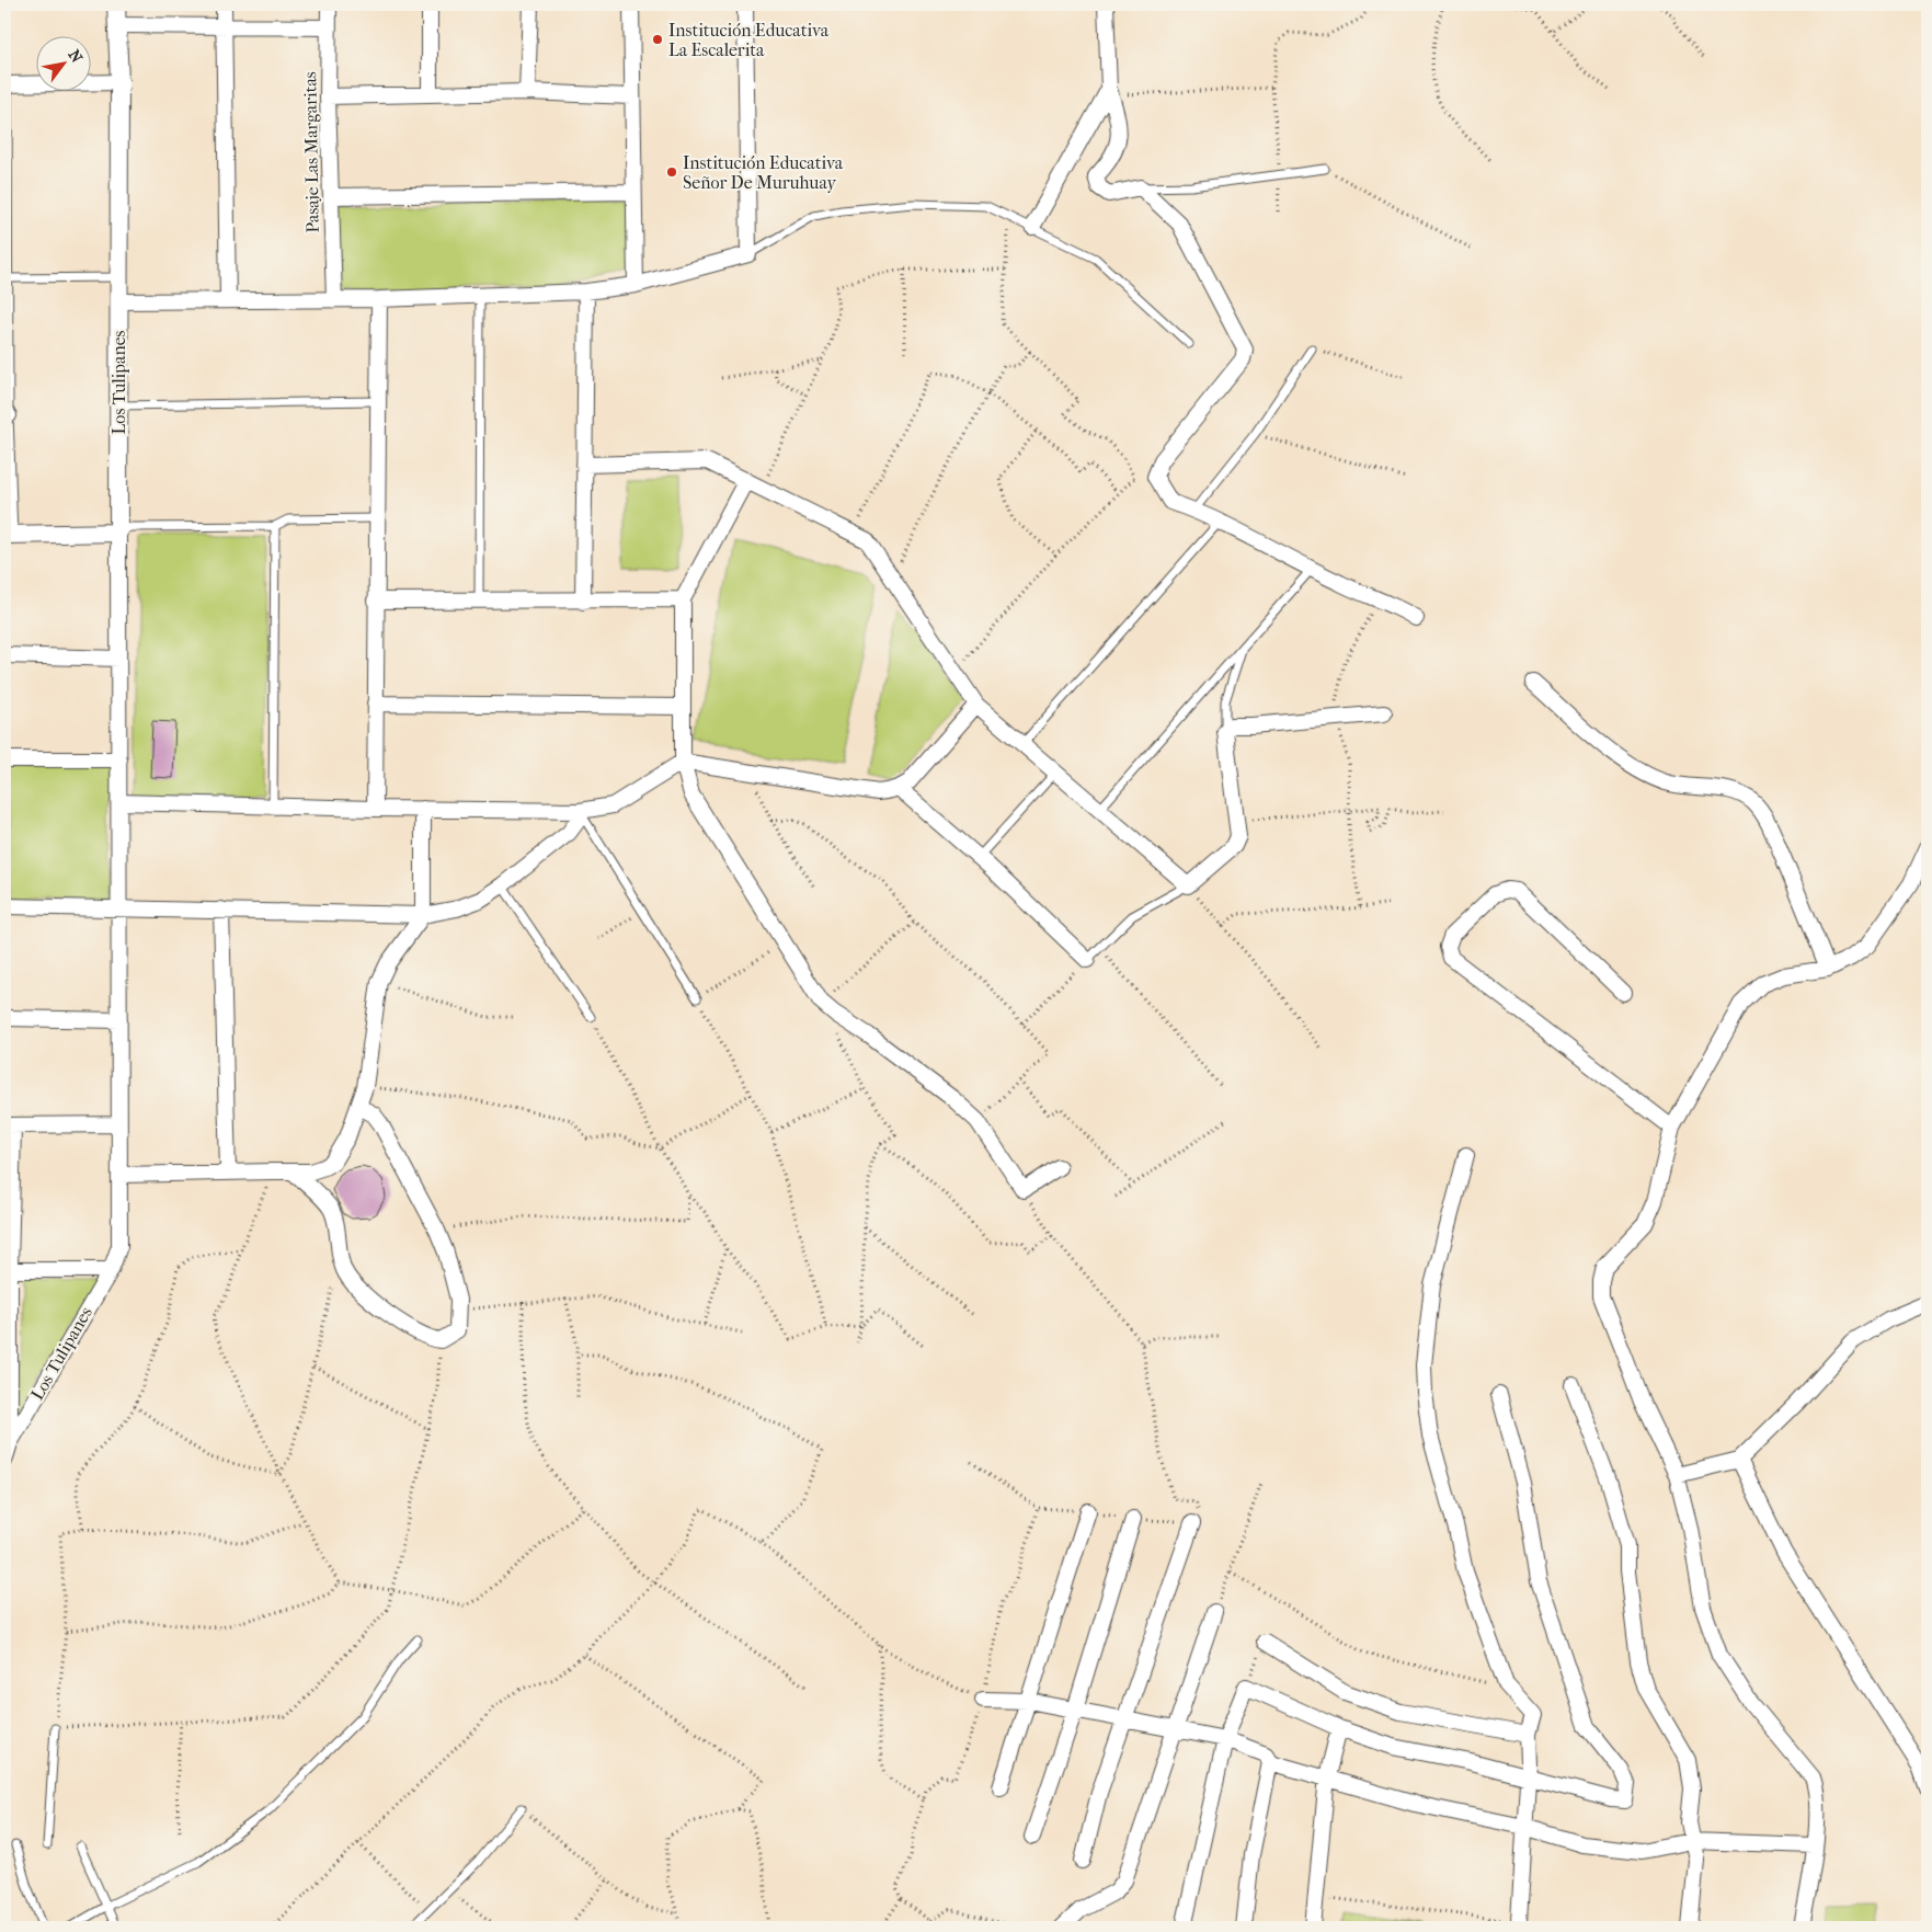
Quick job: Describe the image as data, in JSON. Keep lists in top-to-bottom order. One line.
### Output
{"streets":{"street":["Pasaje Las Margaritas","Los Tulipanes"]},"places":["Institución Educativa La Escalerita","Institución Educativa Señor De Muruhuay"],"north":"top right"}
